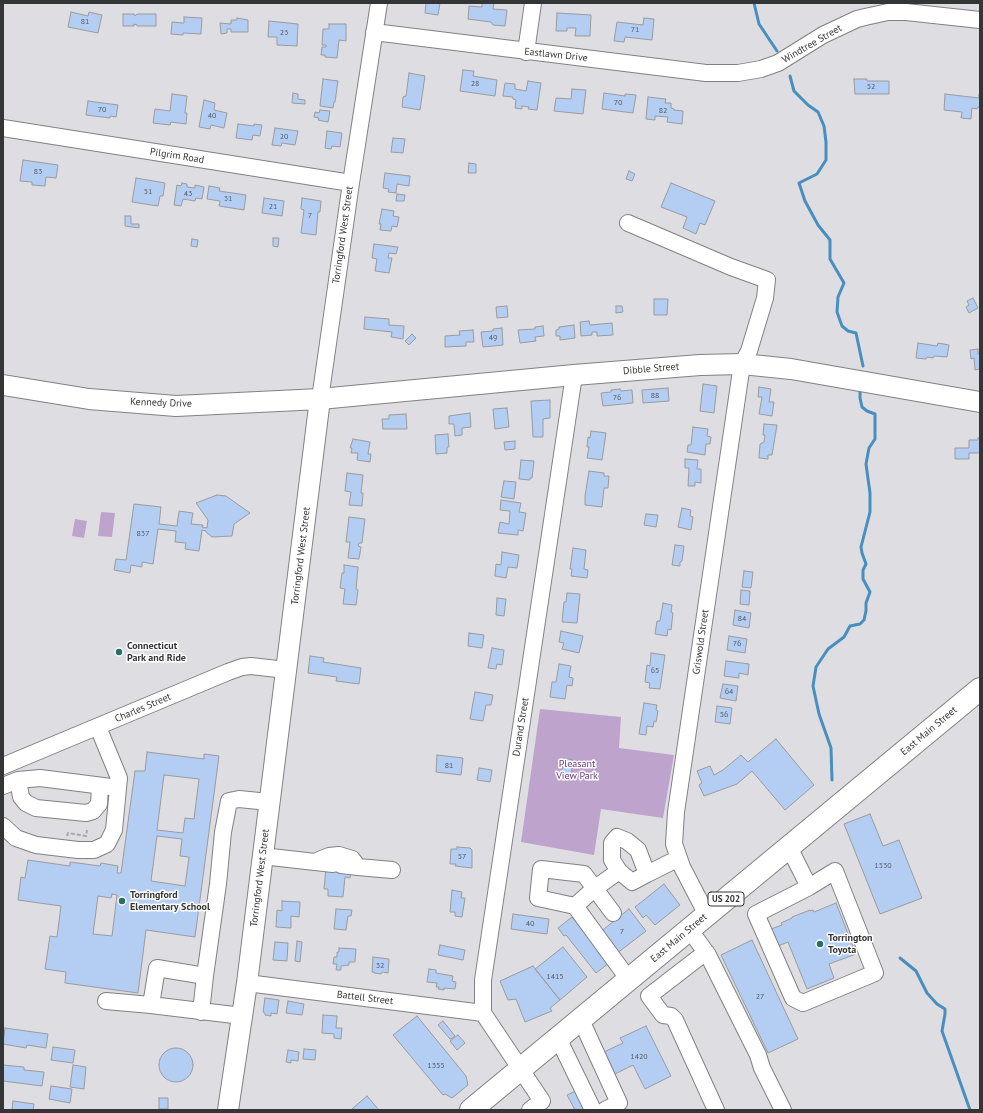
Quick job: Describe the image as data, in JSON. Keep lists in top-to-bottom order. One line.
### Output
{"streets":{"highway":["East Main Street","US 202"],"main road":["Torringford West Street","Dibble Street","Kennedy Drive"],"street":["Windtree Street","Eastlawn Drive","Pilgrim Road","Griswold Street","Charles Street","Durand Street","Battell Street"]},"crossings":[["Windtree Street","Eastlawn Drive"],["Eastlawn Drive","Torringford West Street"],["Pilgrim Road","Torringford West Street"],["Torringford West Street","Dibble Street"],["Torringford West Street","Kennedy Drive"],["Torringford West Street","Charles Street"],["Torringford West Street","Battell Street"],["Dibble Street","Kennedy Drive"],["Dibble Street","Griswold Street"],["Dibble Street","Durand Street"],["Griswold Street","East Main Street"],["Durand Street","Battell Street"]],"parks":["Pleasant View Park"],"places":["Connecticut Park and Ride","Torringford Elementary School","Torrington Toyota"],"house_numbers":["81","71","23","28","52","70","70","82","40","20","83","51","43","31","21","7","49","88","76","837","84","76","65","64","56","81","57","1530","40","7","32","1415","27","1420","1355"]}
